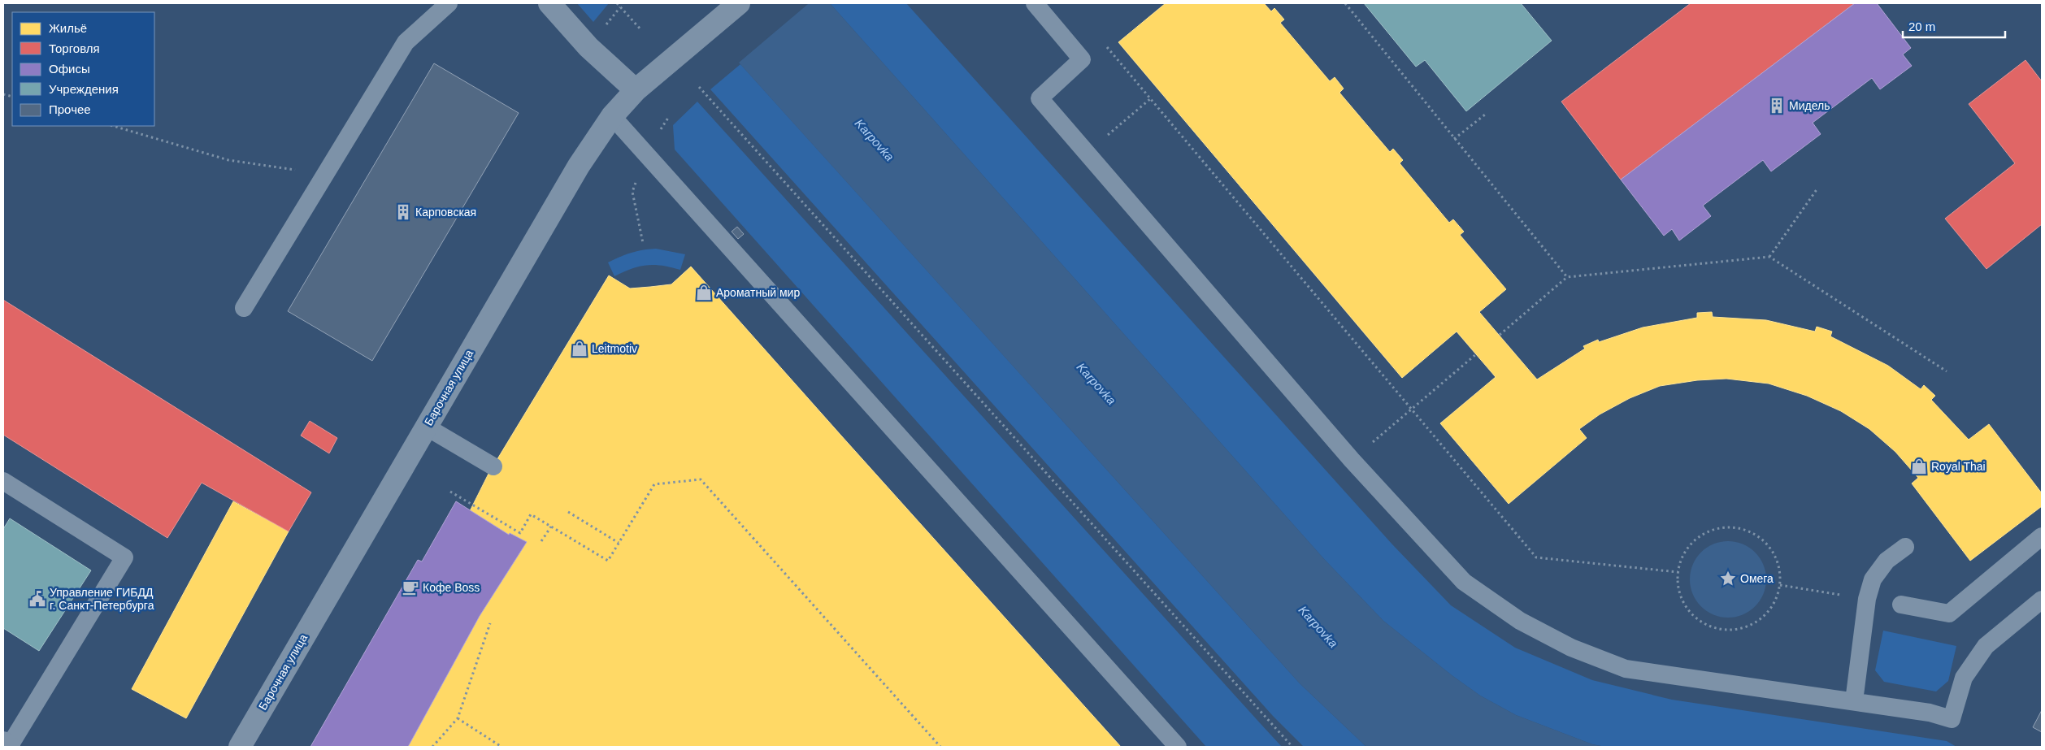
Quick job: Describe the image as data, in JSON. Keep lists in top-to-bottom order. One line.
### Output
{"streets":{"street":["Барочная улица"]},"water":["Karpovka"],"places":{"building":["Мидель","Карповская"],"shop":["Ароматный мир","Leitmotiv","Royal Thai"],"place":["Омега"],"cafe":["Кофе Boss"],"public building":["Управление ГИБДД г. Санкт-Петербурга"]},"legend":["Жильё","Торговля","Офисы","Учреждения","Прочее"],"scale_bar":"20 m"}
